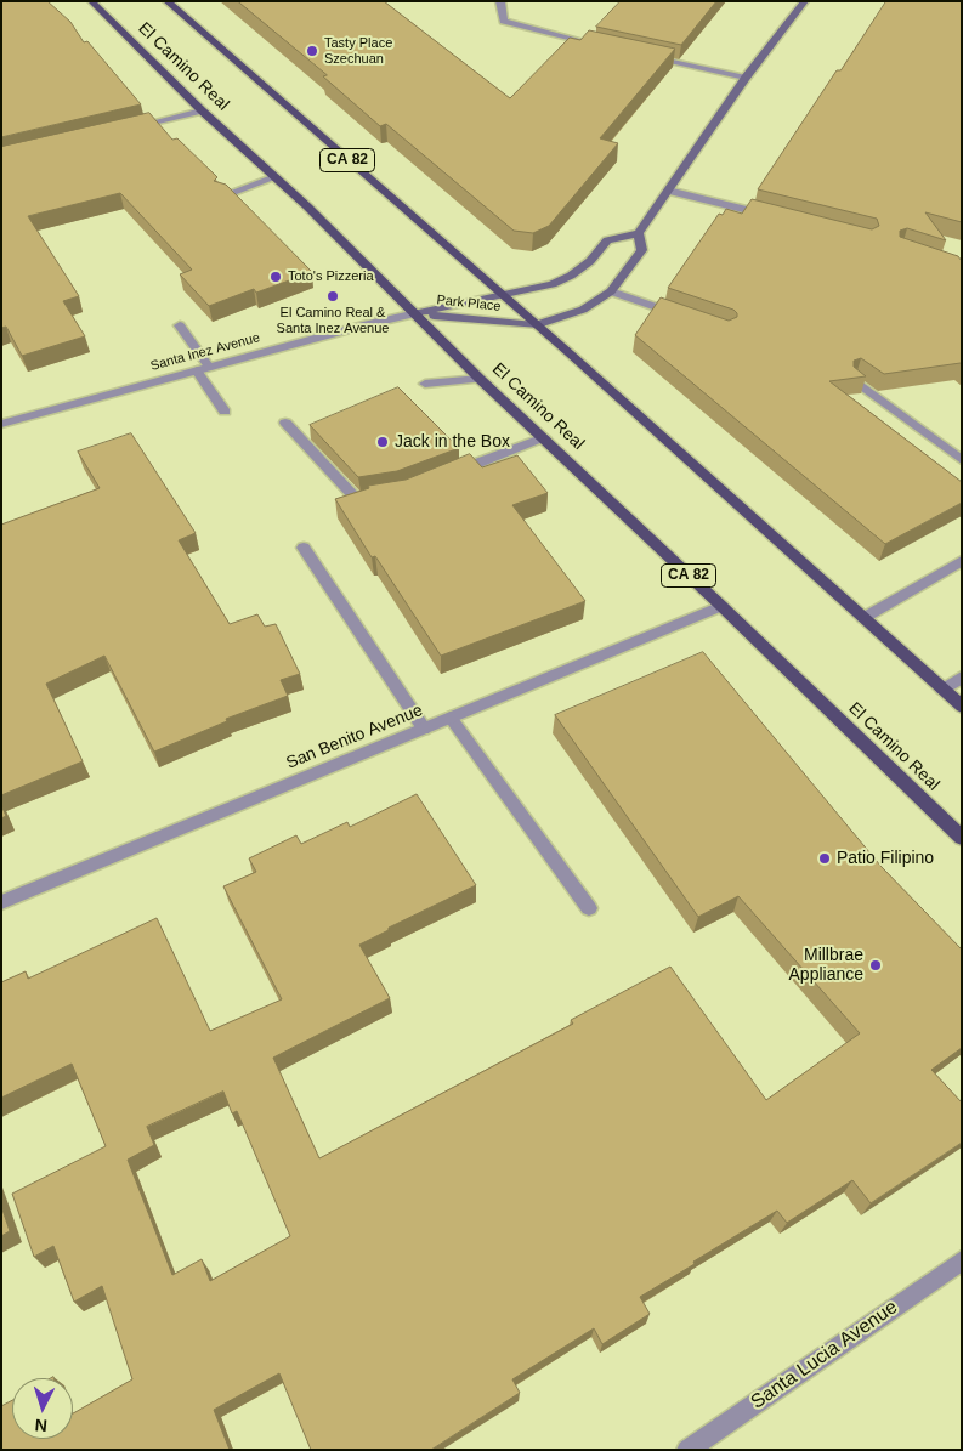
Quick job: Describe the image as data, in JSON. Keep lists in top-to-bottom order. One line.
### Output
{"streets":{"main road":["El Camino Real","CA 82","Park Place"],"street":["Santa Inez Avenue","San Benito Avenue","Santa Lucia Avenue"]},"crossings":[["El Camino Real","Park Place"],["El Camino Real","Santa Inez Avenue"],["El Camino Real","San Benito Avenue"],["CA 82","Park Place"],["Park Place","Santa Inez Avenue"]],"places":["Tasty Place Szechuan","Toto's Pizzeria","El Camino Real & Santa Inez Avenue","Jack in the Box","Patio Filipino","Millbrae Appliance"],"north":"bottom"}
